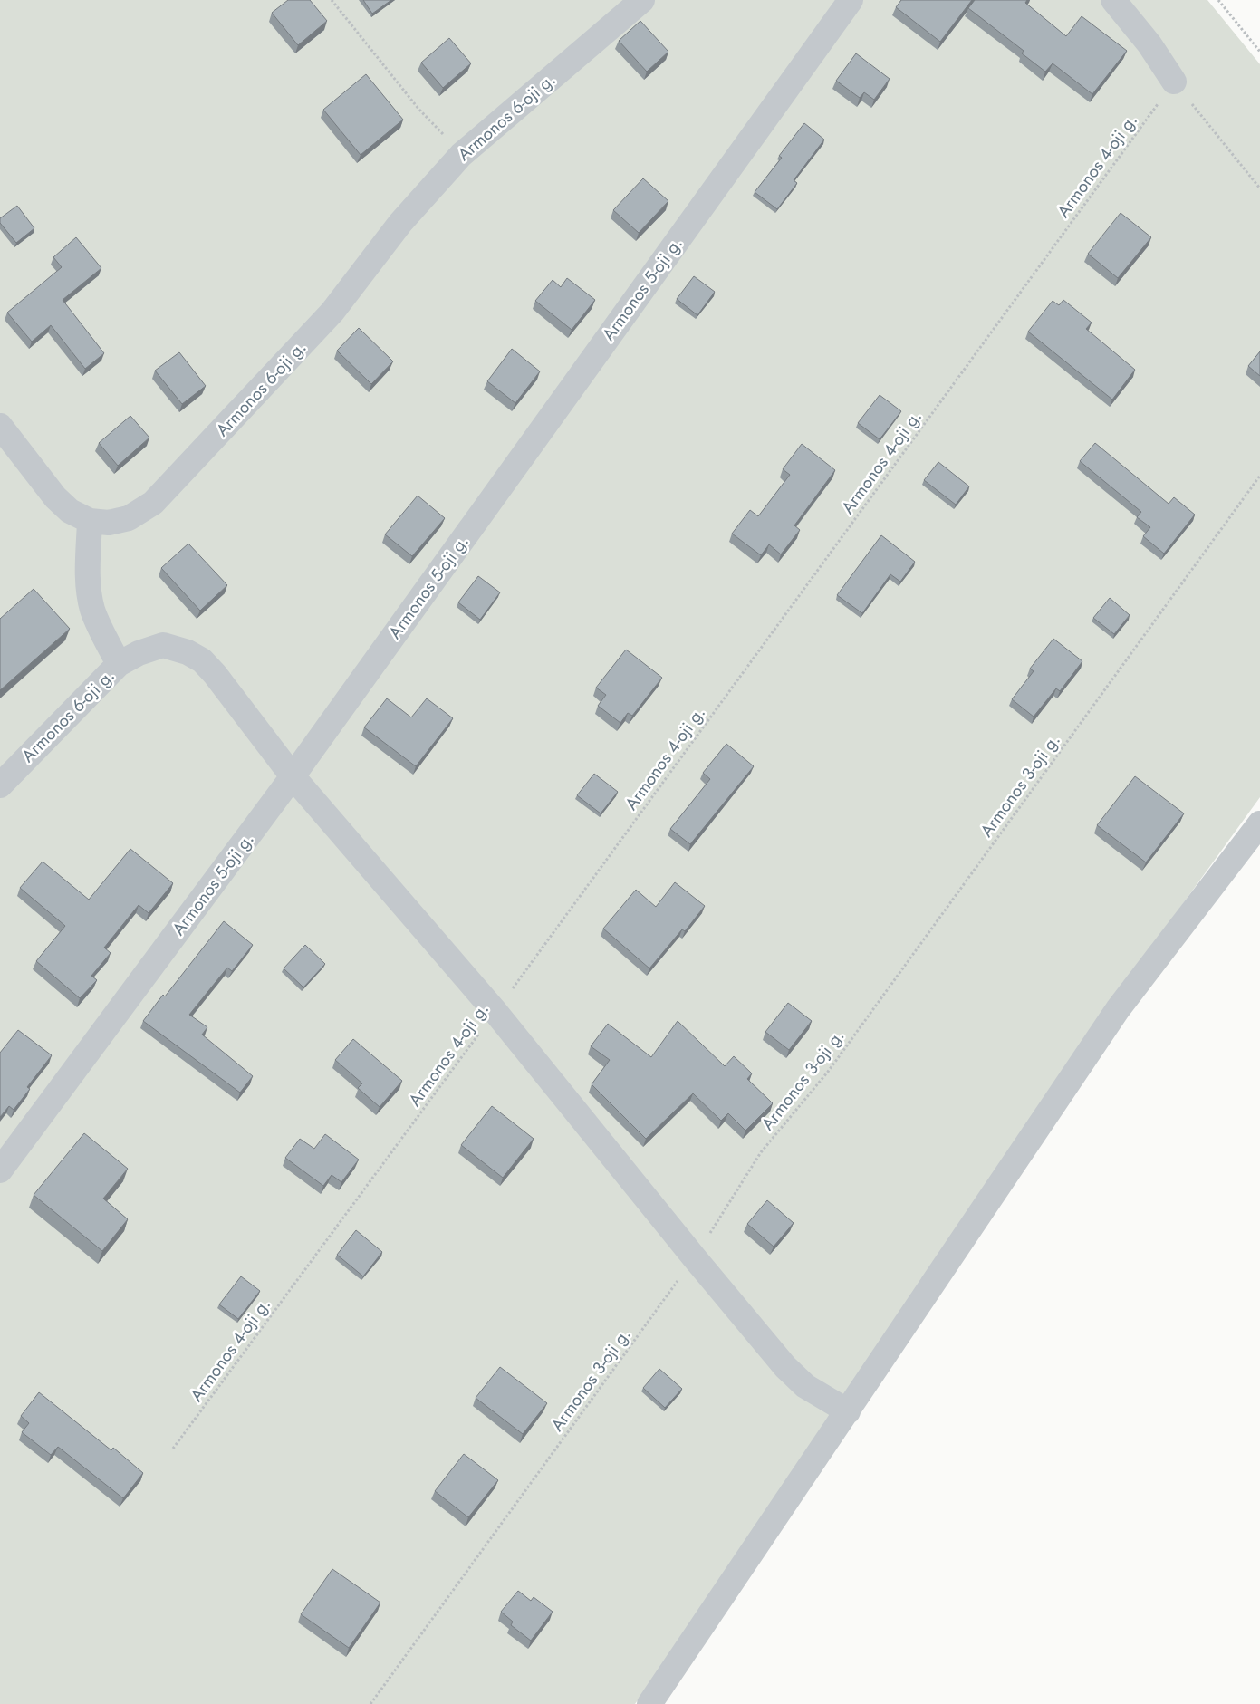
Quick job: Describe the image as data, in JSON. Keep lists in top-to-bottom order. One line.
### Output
{"streets":{"street":["Armonos 6-oji g.","Armonos 5-oji g."],"path":["Armonos 4-oji g.","Armonos 3-oji g."]}}
